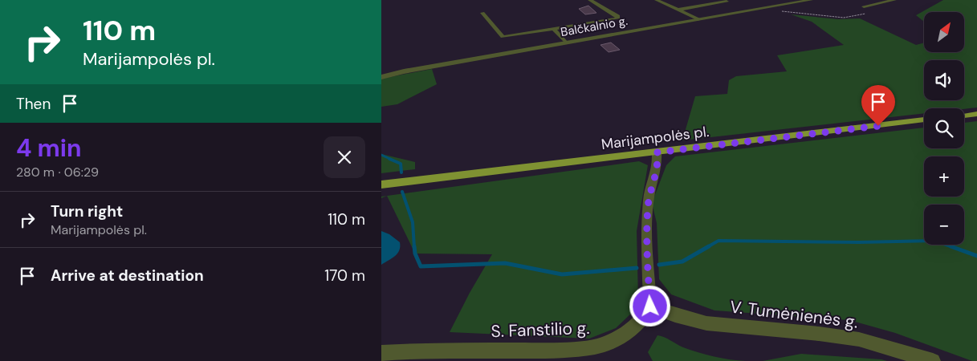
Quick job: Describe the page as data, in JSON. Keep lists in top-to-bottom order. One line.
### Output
{"streets":{"main road":["Marijampolės pl."],"street":["Balčkalnio g.","V. Tumėnienės g.","S. Fanstilio g."]},"crossings":[["V. Tumėnienės g.","S. Fanstilio g."]],"north":"top right","page":{"turn":["110 m","Marijampolės pl."],"map_buttons":["+","−"],"then":"Then","heading":["4 min","280 m · 06:29"],"list":[{"name":"Turn right","note":"Marijampolės pl.","value":"110 m"},{"name":"Arrive at destination","value":"170 m"}]}}
